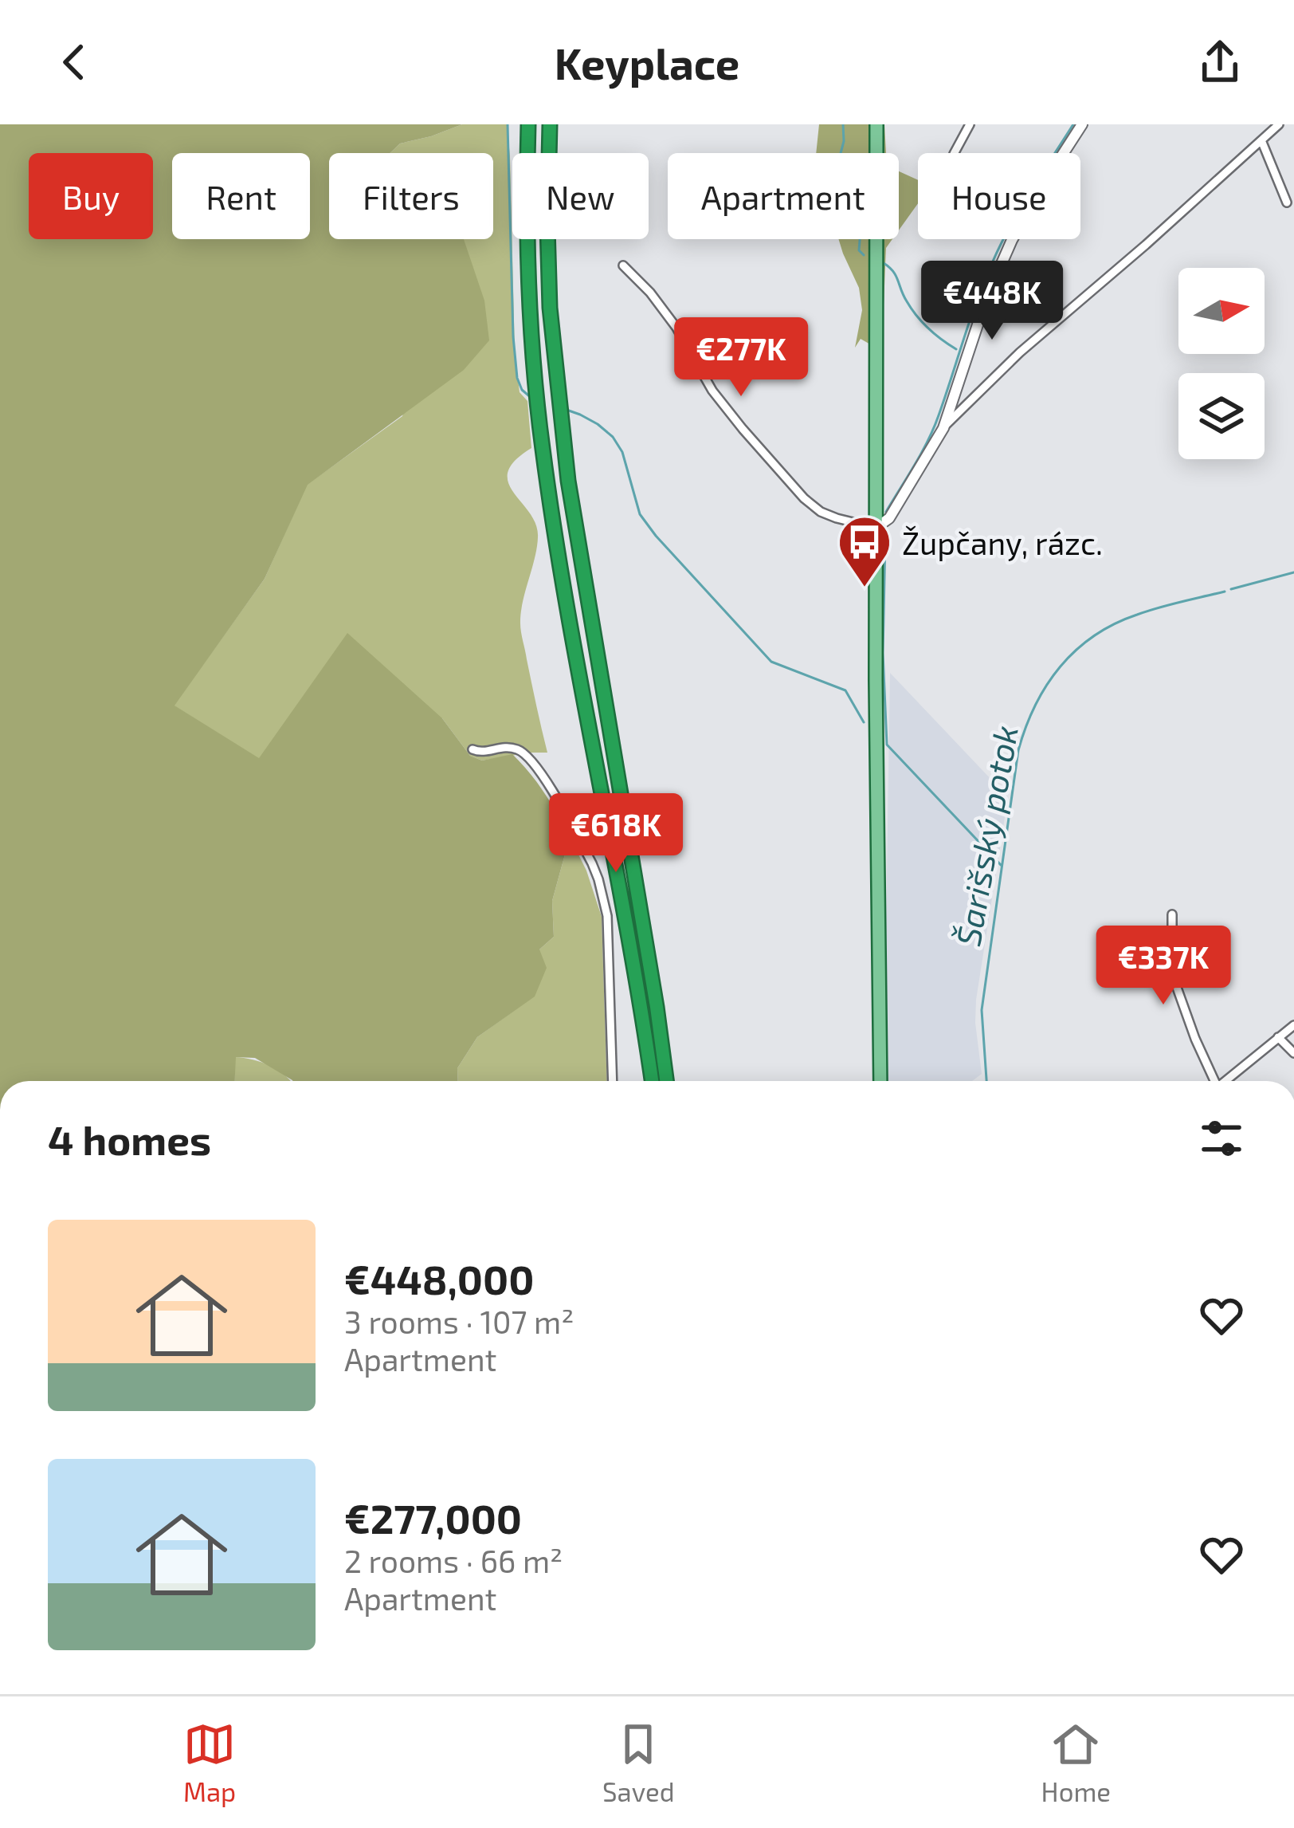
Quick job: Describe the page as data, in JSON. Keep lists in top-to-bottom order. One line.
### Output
{"water":["Šarišský potok"],"places":{"bus stop":["Župčany, rázc."]},"north":"right","page":{"header":"Keyplace","chip":["Buy","Rent","Filters","New","Apartment","House"],"price":["€448K","€277K","€618K","€337K"],"heading":"4 homes","list":[{"name":"€448,000","note":"3 rooms · 107 m² · Apartment"},{"name":"€277,000","note":"2 rooms · 66 m² · Apartment"}],"tabs":["Map","Saved","Home"]}}
